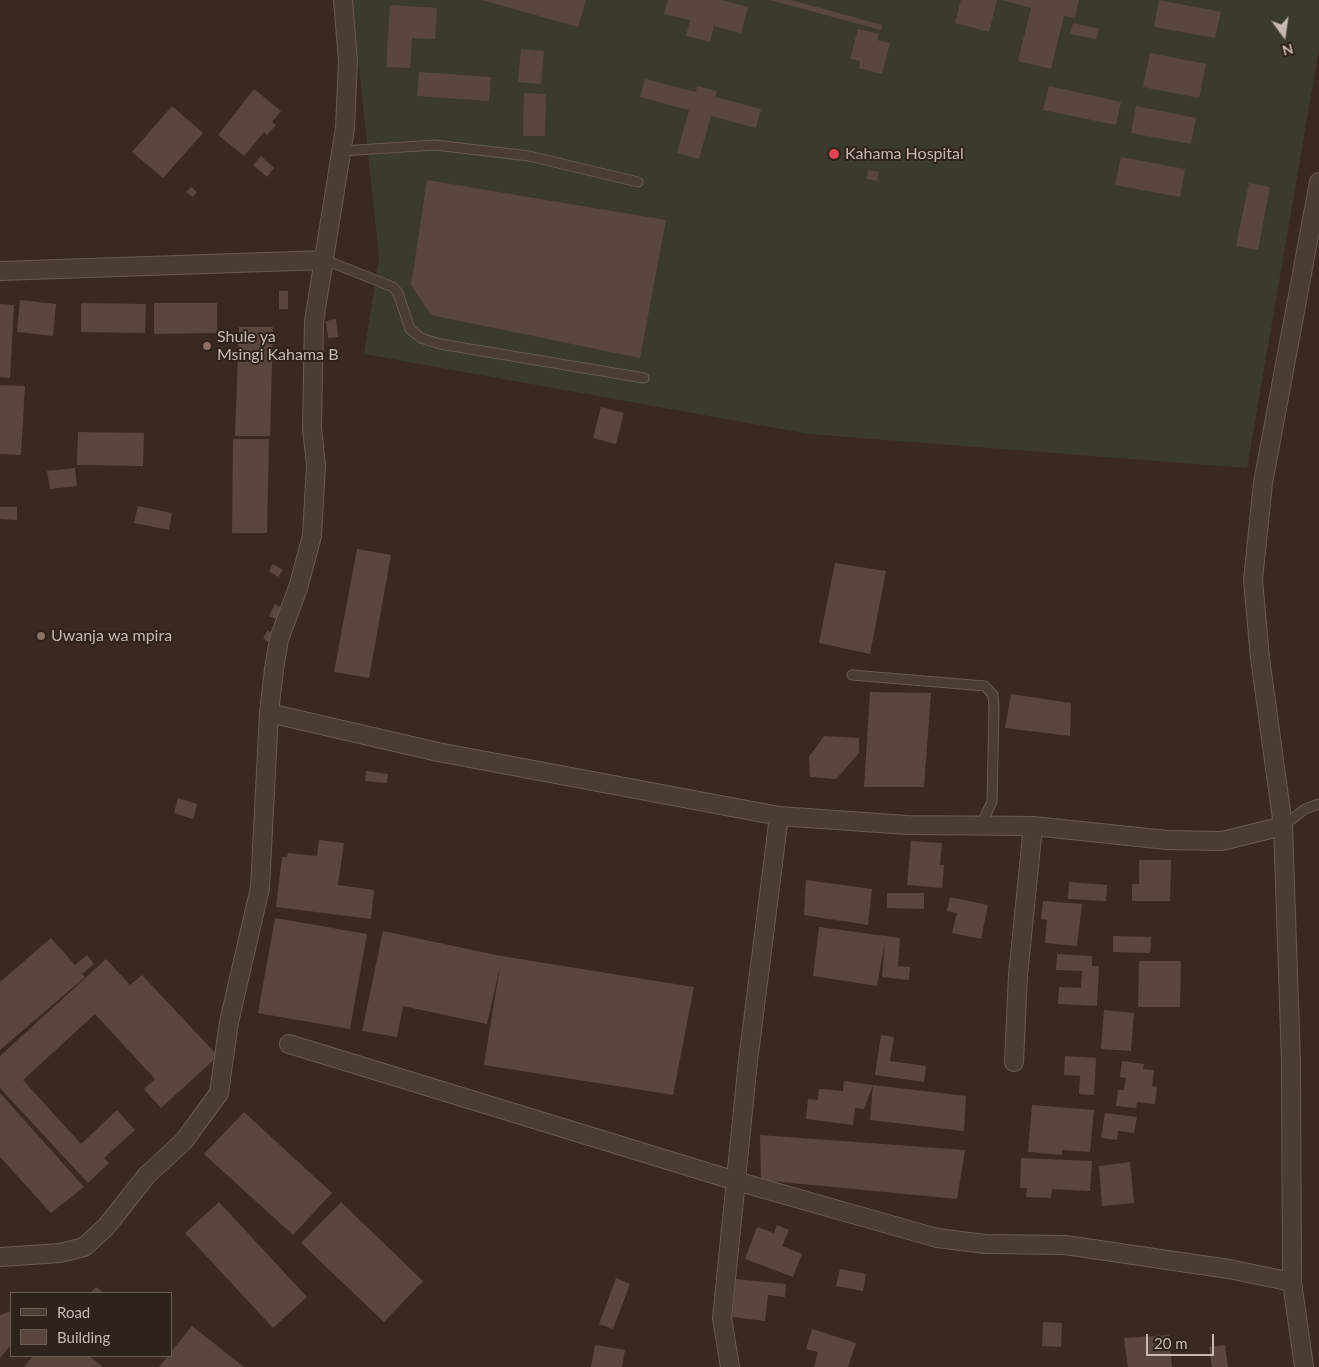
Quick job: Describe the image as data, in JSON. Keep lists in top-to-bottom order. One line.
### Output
{"places":["Kahama Hospital","Shule ya Msingi Kahama B","Uwanja wa mpira"],"legend":["Road","Building"],"scale_bar":"20 m","north":"bottom"}
